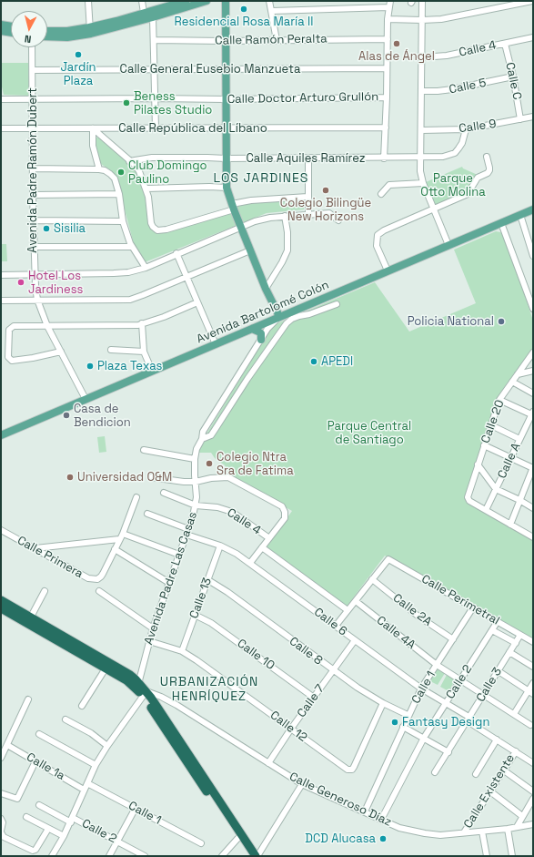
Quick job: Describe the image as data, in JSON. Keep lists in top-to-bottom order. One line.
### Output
{"streets":{"main road":["Avenida Bartolomé Colón"],"street":["Calle Ramón Peralta","Calle 4","Calle General Eusebio Manzueta","Calle C","Calle 5","Calle Doctor Arturo Grullón","Calle 9","Calle República del Líbano","Calle Aquiles Ramírez","Avenida Padre Ramón Dubert","Calle 20","Calle A","Calle Primera","Avenida Padre Las Casas","Calle 13","Calle Perimetral","Calle 2A","Calle 6","Calle 4A","Calle 8","Calle 10","Calle 2","Calle 3","Calle 1","Calle 7","Calle 12","Calle 1a","Calle Existente","Calle Generoso Díaz"]},"crossings":[["Calle 4","Calle C"],["Calle 4","Avenida Padre Las Casas"],["Calle General Eusebio Manzueta","Avenida Padre Ramón Dubert"],["Calle C","Calle 5"],["Calle C","Calle 9"],["Calle Doctor Arturo Grullón","Avenida Padre Ramón Dubert"],["Calle 9","Calle Aquiles Ramírez"],["Calle República del Líbano","Avenida Padre Ramón Dubert"],["Avenida Padre Ramón Dubert","Avenida Bartolomé Colón"],["Avenida Bartolomé Colón","Avenida Padre Las Casas"],["Calle 20","Calle A"],["Avenida Padre Las Casas","Calle 6"],["Avenida Padre Las Casas","Calle 12"],["Calle 13","Calle 6"],["Calle 13","Calle 8"],["Calle 13","Calle 10"],["Calle 13","Calle 12"],["Calle Perimetral","Calle 2A"],["Calle Perimetral","Calle 2"],["Calle Perimetral","Calle 3"],["Calle Perimetral","Calle 1"],["Calle 2A","Calle 1"],["Calle 6","Calle 2"],["Calle 6","Calle 3"],["Calle 6","Calle 1"],["Calle 6","Calle 7"],["Calle 4A","Calle 1"],["Calle 8","Calle 1"],["Calle 8","Calle 7"],["Calle 8","Calle 12"],["Calle 10","Calle 7"],["Calle 2","Calle Generoso Díaz"],["Calle 1","Calle Generoso Díaz"],["Calle 7","Calle 12"],["Calle 7","Calle Generoso Díaz"],["Calle Existente","Calle Generoso Díaz"]],"districts":["LOS JARDINES","URBANIZACIÓN HENRÍQUEZ"],"parks":["Parque Otto Molina","Parque Central de Santiago"],"places":["Residencial Rosa María II","Alas de Ángel","Jardín Plaza","Beness Pilates Studio","Club Domingo Paulino","Colegio Bilingüe New Horizons","Sisilia","Hotel Los Jardiness","Policia National","APEDI","Plaza Texas","Casa de Bendicion","Colegio Ntra Sra de Fatima","Universidad O&M","Fantasy Design","DCD Alucasa"],"north":"bottom"}
